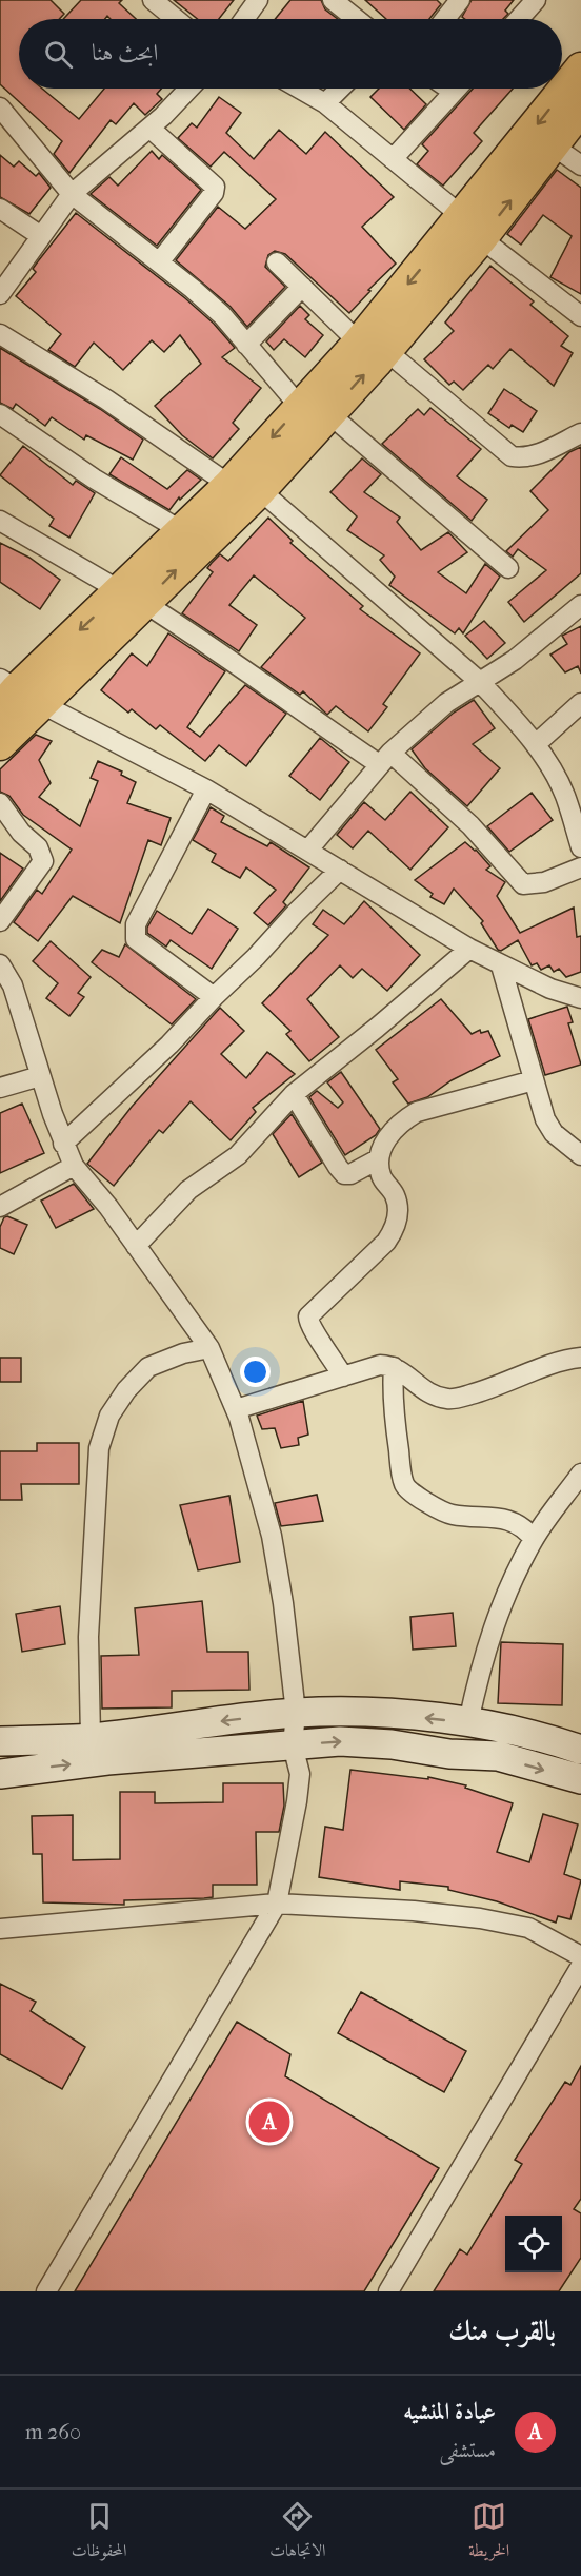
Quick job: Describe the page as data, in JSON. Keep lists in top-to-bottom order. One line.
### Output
{"page":{"search":"ابحث هنا","pins":"A","heading":"بالقرب منك","list":[{"mark":"A","name":"عيادة المنشيه","note":"مستشفى","value":"260 m"}],"nav":["الخريطة","الاتجاهات","المحفوظات"]}}
